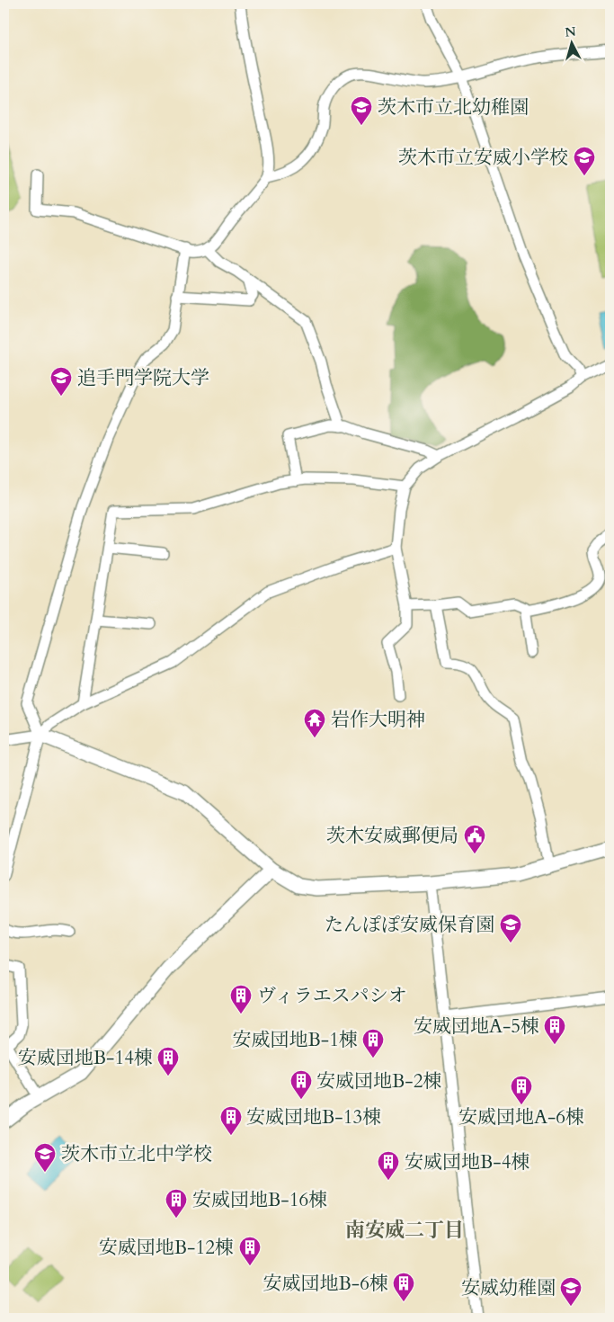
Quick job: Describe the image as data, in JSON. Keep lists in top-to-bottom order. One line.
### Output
{"districts":["南安威二丁目"],"places":{"school or university":["茨木市立北幼稚園","茨木市立安威小学校","追手門学院大学","たんぽぽ安威保育園","茨木市立北中学校","安威幼稚園"],"temple":["岩作大明神"],"public building":["茨木安威郵便局"],"building":["ヴィラエスパシオ","安威団地A-5棟","安威団地B-1棟","安威団地B-14棟","安威団地B-2棟","安威団地A-6棟","安威団地B-13棟","安威団地B-4棟","安威団地B-16棟","安威団地B-12棟","安威団地B-6棟"]},"north":"top"}
